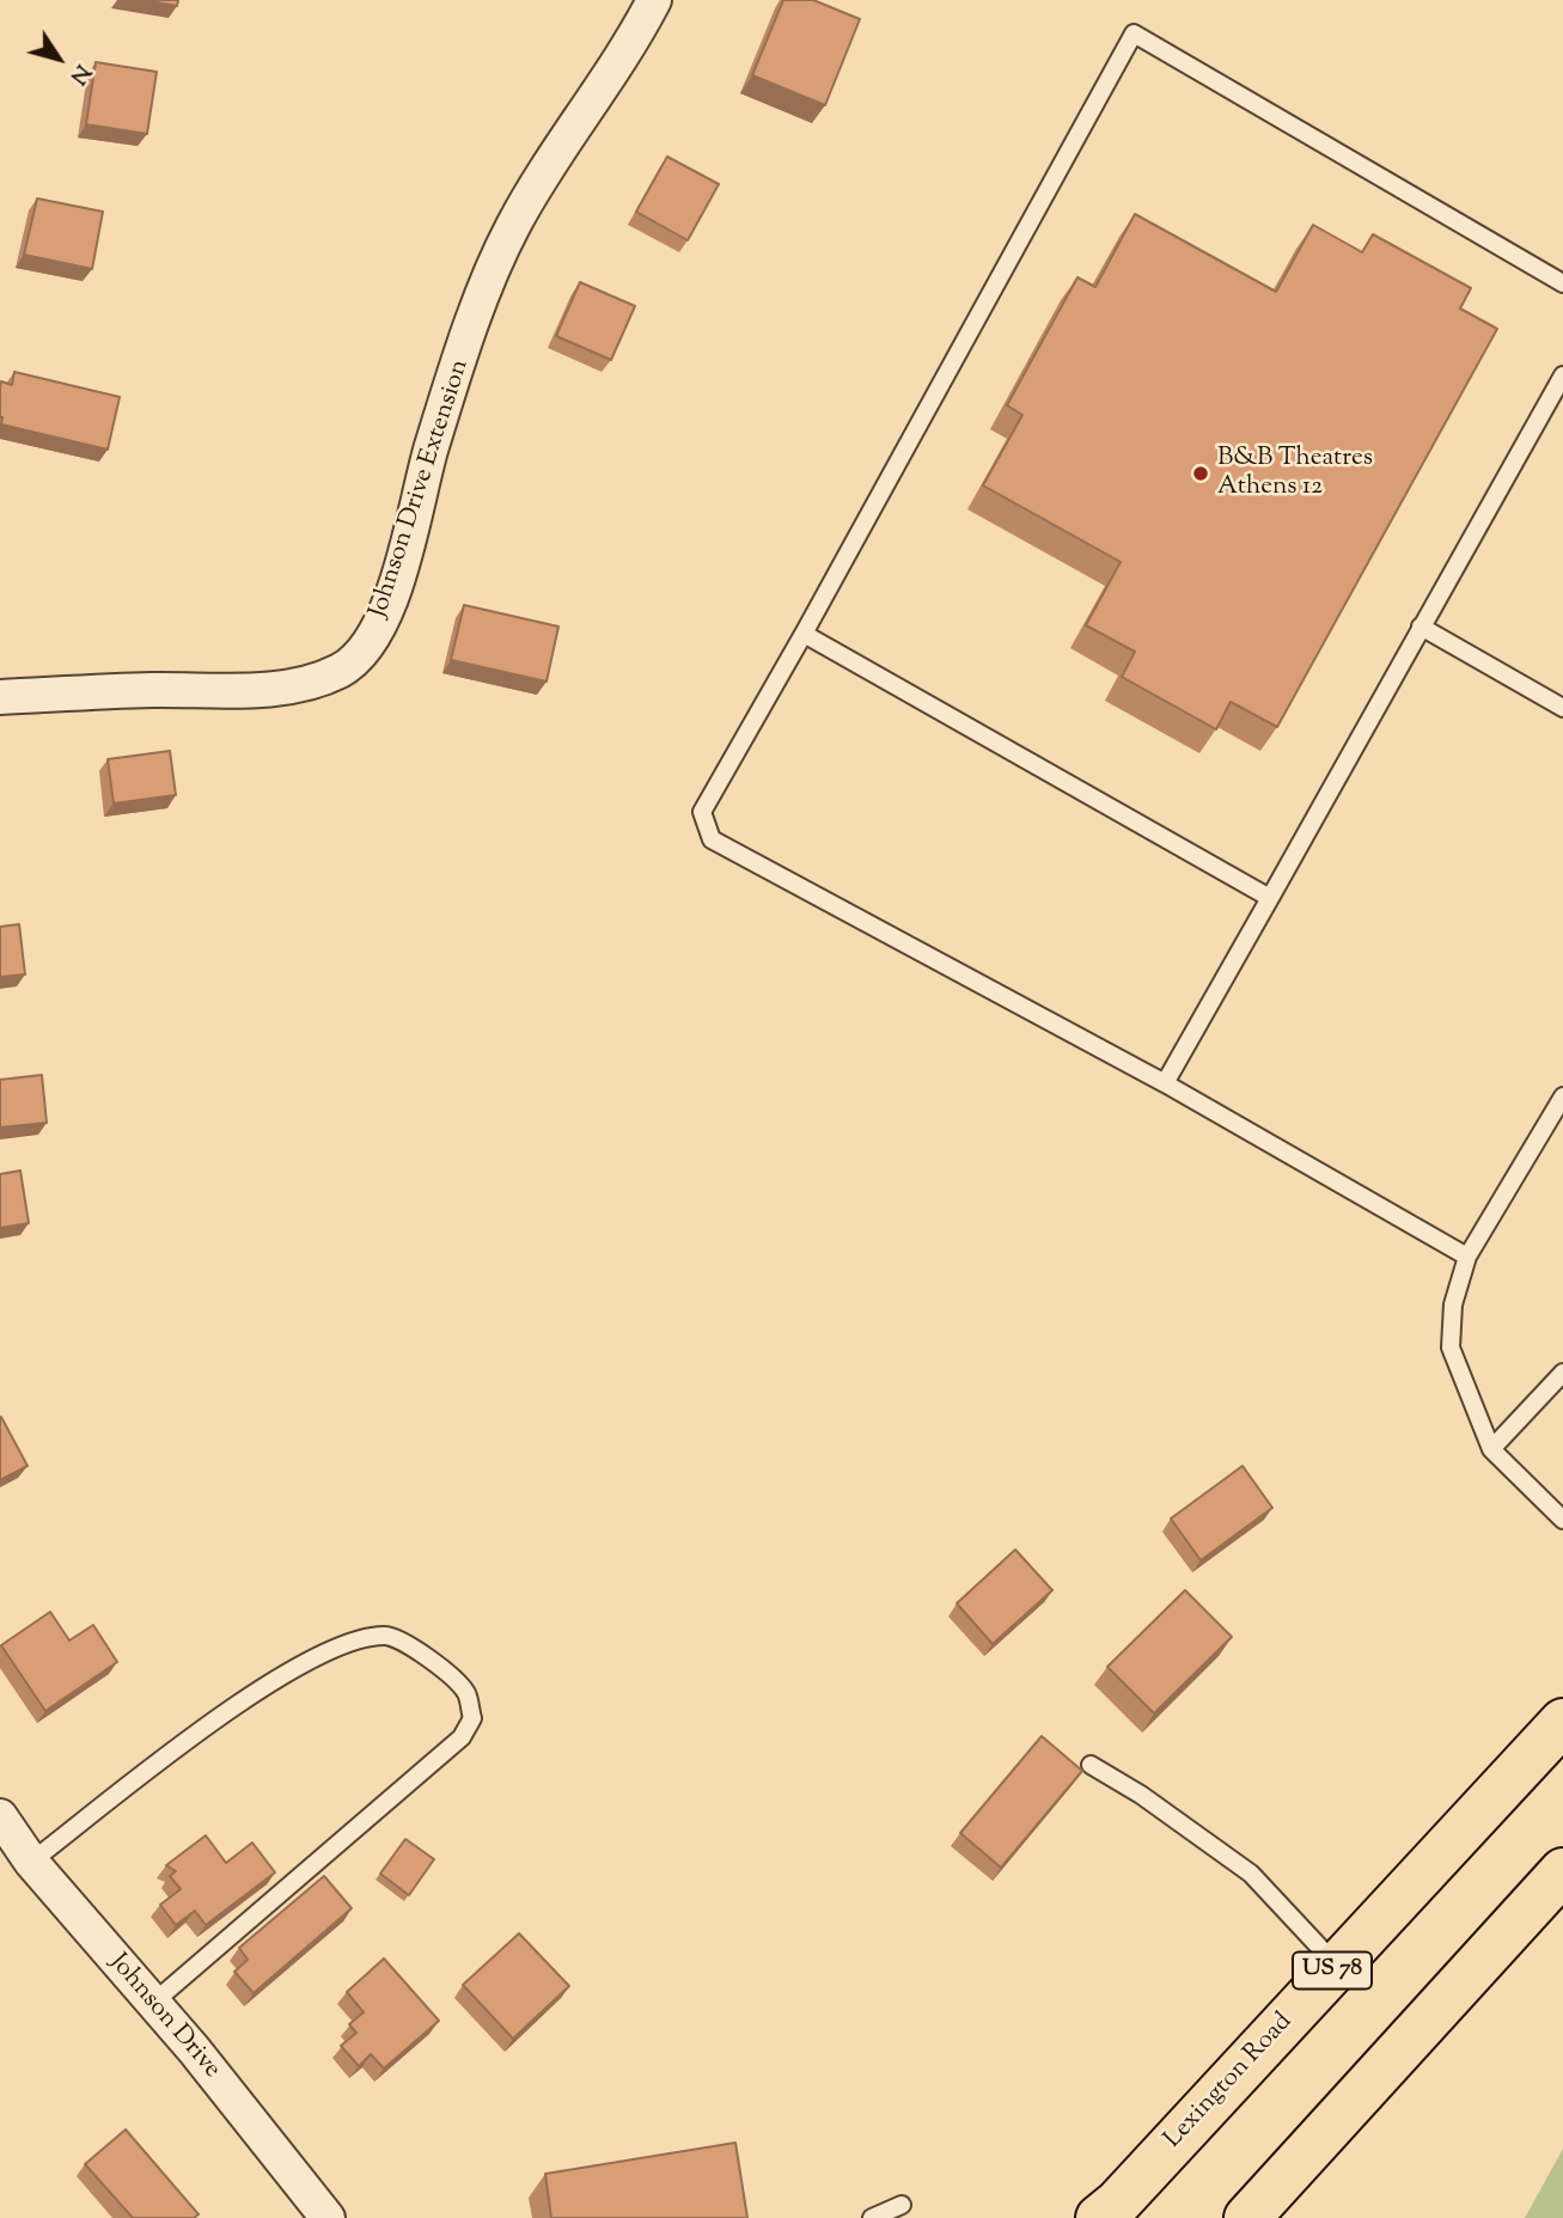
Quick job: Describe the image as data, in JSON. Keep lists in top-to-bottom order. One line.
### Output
{"streets":{"highway":["US 78","Lexington Road"],"street":["Johnson Drive Extension","Johnson Drive"]},"places":["B&B Theatres Athens 12"],"north":"bottom right"}
